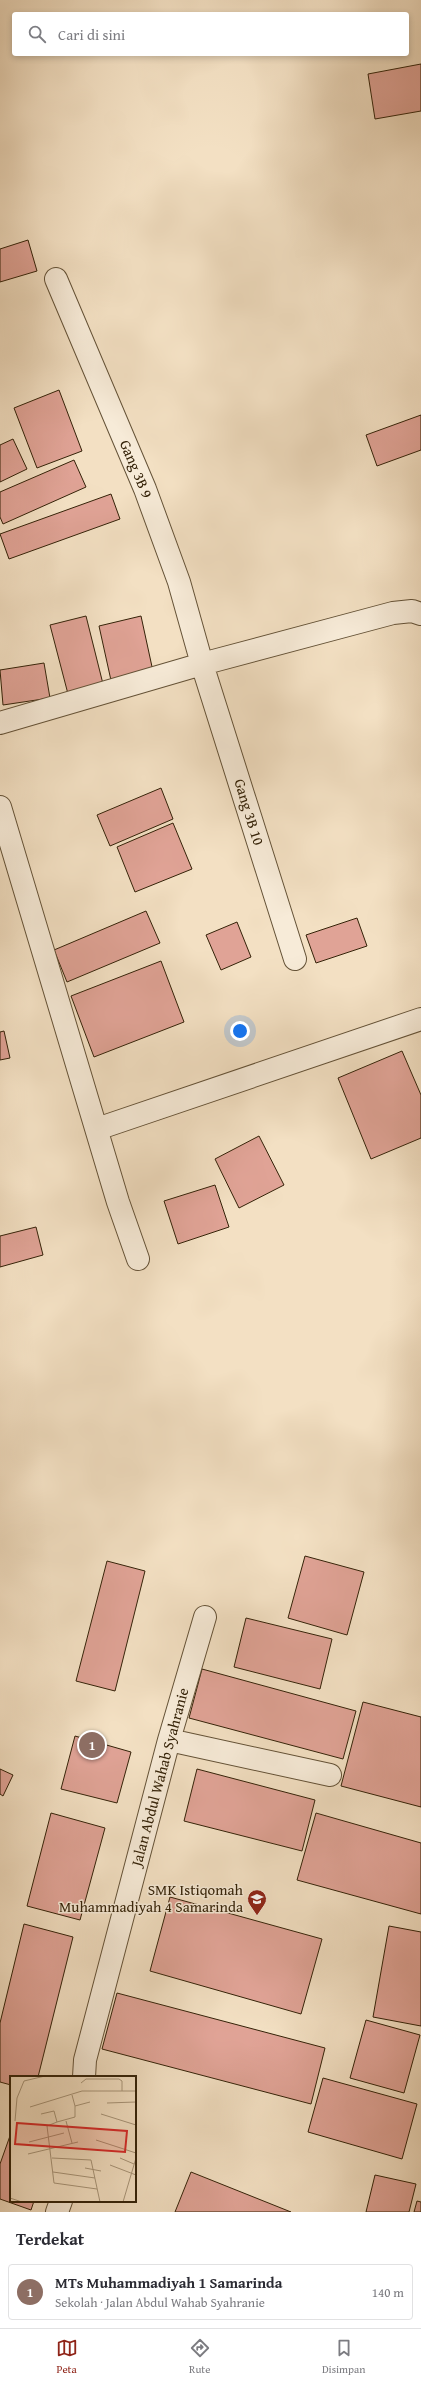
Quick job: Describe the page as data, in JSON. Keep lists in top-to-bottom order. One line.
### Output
{"streets":{"street":["Gang 3B 9","Gang 3B 10","Jalan Abdul Wahab Syahranie"]},"crossings":[["Gang 3B 9","Gang 3B 10"]],"places":{"school or university":["SMK Istiqomah Muhammadiyah 4 Samarinda"]},"page":{"search":"Cari di sini","pins":"1","heading":"Terdekat","list":[{"mark":"1","name":"MTs Muhammadiyah 1 Samarinda","note":"Sekolah · Jalan Abdul Wahab Syahranie","value":"140 m"}],"nav":["Peta","Rute","Disimpan"]}}
